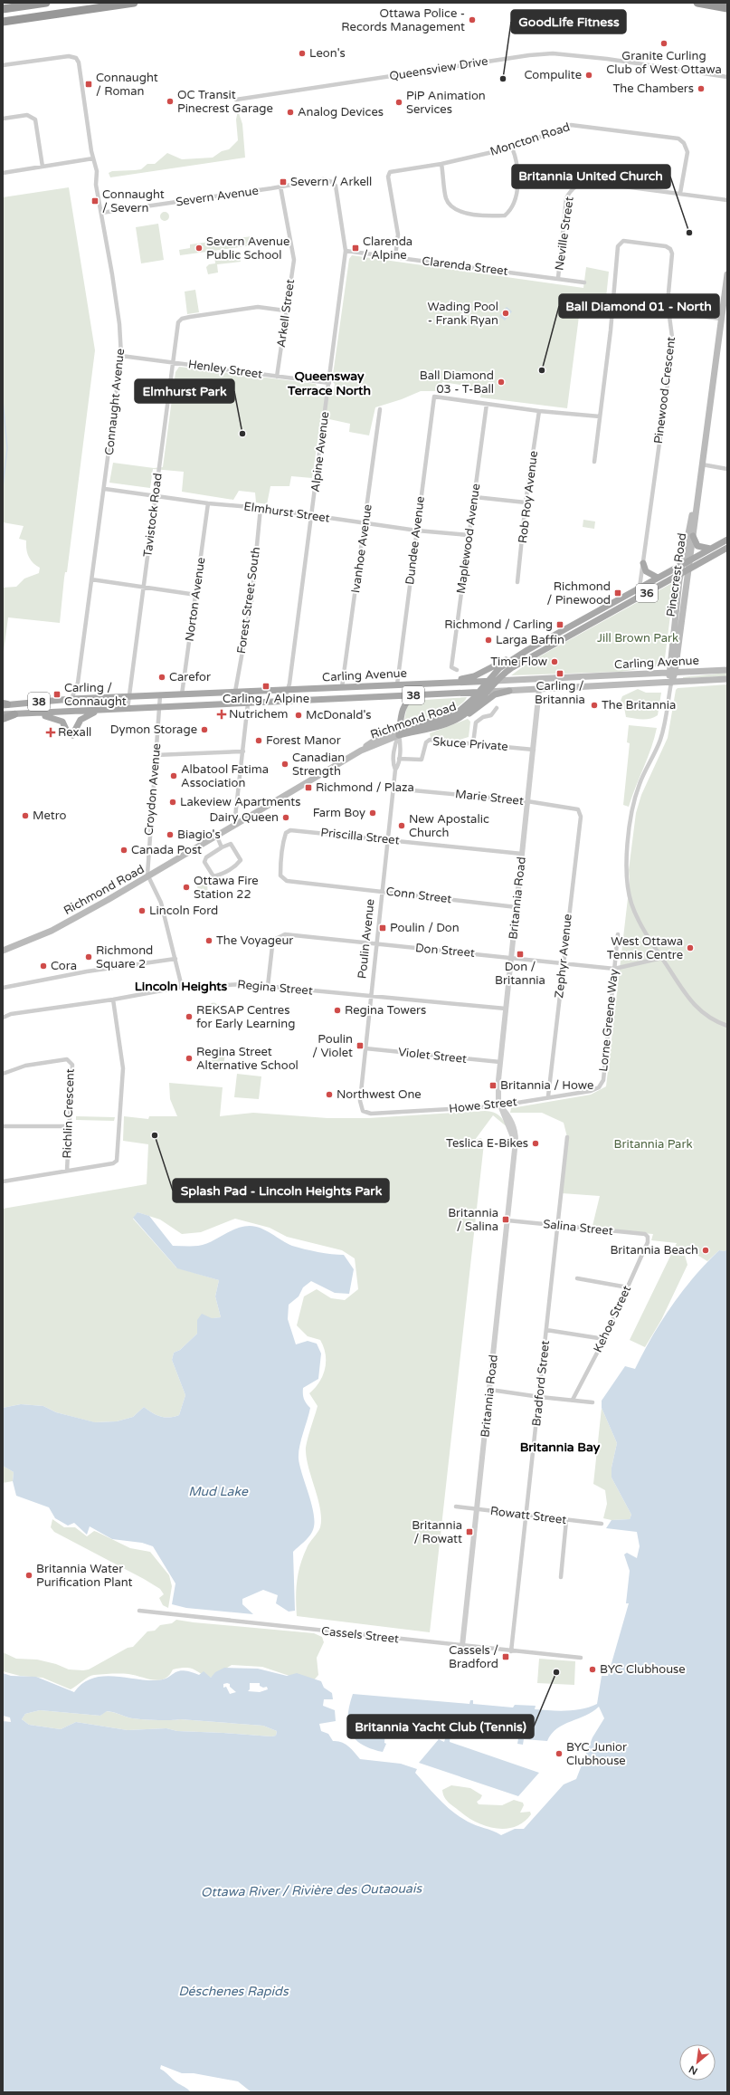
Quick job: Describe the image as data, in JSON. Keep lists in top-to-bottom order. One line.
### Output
{"streets":{"main road":["Pinecrest Road","36","Carling Avenue","38","Richmond Road","Poulin Avenue"],"street":["Queensview Drive","Moncton Road","Severn Avenue","Neville Street","Clarenda Street","Arkell Street","Henley Street","Pinewood Crescent","Connaught Avenue","Alpine Avenue","Rob Roy Avenue","Elmhurst Street","Tavistock Road","Maplewood Avenue","Dundee Avenue","Ivanhoe Avenue","Norton Avenue","Forest Street South","Skuce Private","Croydon Avenue","Marie Street","Priscilla Street","Conn Street","Britannia Road","Don Street","Zephyr Avenue","Regina Street","Lorne Greene Way","Violet Street","Howe Street","Richlin Crescent","Salina Street","Kehoe Street","Bradford Street","Rowatt Street","Cassels Street"]},"crossings":[["Moncton Road","Neville Street"],["Moncton Road","Clarenda Street"],["Severn Avenue","Arkell Street"],["Severn Avenue","Connaught Avenue"],["Severn Avenue","Alpine Avenue"],["Neville Street","Clarenda Street"],["Clarenda Street","Alpine Avenue"],["Arkell Street","Henley Street"],["Arkell Street","Tavistock Road"],["Henley Street","Connaught Avenue"],["Henley Street","Alpine Avenue"],["Henley Street","Tavistock Road"],["Pinewood Crescent","Richmond Road"],["Connaught Avenue","Elmhurst Street"],["Connaught Avenue","Carling Avenue"],["Alpine Avenue","Elmhurst Street"],["Alpine Avenue","Carling Avenue"],["Elmhurst Street","Tavistock Road"],["Elmhurst Street","Maplewood Avenue"],["Elmhurst Street","Dundee Avenue"],["Elmhurst Street","Ivanhoe Avenue"],["Elmhurst Street","Norton Avenue"],["Elmhurst Street","Forest Street South"],["Tavistock Road","Carling Avenue"],["Maplewood Avenue","Dundee Avenue"],["Dundee Avenue","Carling Avenue"],["Ivanhoe Avenue","Carling Avenue"],["Pinecrest Road","Carling Avenue"],["Pinecrest Road","Richmond Road"],["Norton Avenue","Carling Avenue"],["Forest Street South","Carling Avenue"],["Carling Avenue","Richmond Road"],["Carling Avenue","Croydon Avenue"],["Carling Avenue","Britannia Road"],["Richmond Road","Croydon Avenue"],["Richmond Road","Poulin Avenue"],["Skuce Private","Britannia Road"],["Skuce Private","Poulin Avenue"],["Croydon Avenue","Regina Street"],["Marie Street","Britannia Road"],["Marie Street","Poulin Avenue"],["Marie Street","Zephyr Avenue"],["Priscilla Street","Conn Street"],["Priscilla Street","Britannia Road"],["Priscilla Street","Poulin Avenue"],["Conn Street","Britannia Road"],["Conn Street","Poulin Avenue"],["Britannia Road","Don Street"],["Britannia Road","Regina Street"],["Britannia Road","Violet Street"],["Britannia Road","Howe Street"],["Britannia Road","Salina Street"],["Britannia Road","Rowatt Street"],["Britannia Road","Cassels Street"],["Poulin Avenue","Don Street"],["Poulin Avenue","Regina Street"],["Poulin Avenue","Violet Street"],["Poulin Avenue","Howe Street"],["Don Street","Zephyr Avenue"],["Don Street","Regina Street"],["Don Street","Lorne Greene Way"],["Zephyr Avenue","Howe Street"],["Lorne Greene Way","Howe Street"],["Salina Street","Kehoe Street"],["Salina Street","Bradford Street"],["Bradford Street","Rowatt Street"],["Bradford Street","Cassels Street"]],"districts":["Queensway Terrace North","Lincoln Heights","Britannia Bay"],"water":["Mud Lake","Ottawa River / Rivière des Outaouais","Déschenes Rapids"],"parks":["Jill Brown Park","Britannia Park"],"places":{"other":["Ottawa Police - Records Management","Granite Curling Club of West Ottawa","Leon's","Compulite","GoodLife Fitness","The Chambers","OC Transit Pinecrest Garage","PiP Animation Services","Analog Devices","Britannia United Church","Severn Avenue Public School","Wading Pool - Frank Ryan","Ball Diamond 01 - North","Ball Diamond 03 - T-Ball","Elmhurst Park","Larga Baffin","Time Flow","Carefor","The Britannia","McDonald's","Dymon Storage","Forest Manor","Canadian Strength","Albatool Fatima Association","Lakeview Apartments","Farm Boy","Metro","Dairy Queen","New Apostalic Church","Biagio's","Canada Post","Ottawa Fire Station 22","Lincoln Ford","The Voyageur","West Ottawa Tennis Centre","Richmond Square 2","Cora","Regina Towers","REKSAP Centres for Early Learning","Regina Street Alternative School","Northwest One","Splash Pad - Lincoln Heights Park","Teslica E-Bikes","Britannia Beach","Britannia Water Purification Plant","BYC Clubhouse","Britannia Yacht Club (Tennis)","BYC Junior Clubhouse"],"transit":["Connaught / Roman","Severn / Arkell","Connaught / Severn","Clarenda / Alpine","Richmond / Pinewood","Richmond / Carling","Carling / Britannia","Carling / Alpine","Carling / Connaught","Richmond / Plaza","Poulin / Don","Don / Britannia","Poulin / Violet","Britannia / Howe","Britannia / Salina","Britannia / Rowatt","Cassels / Bradford"],"health":["Nutrichem","Rexall"]},"north":"bottom left"}
